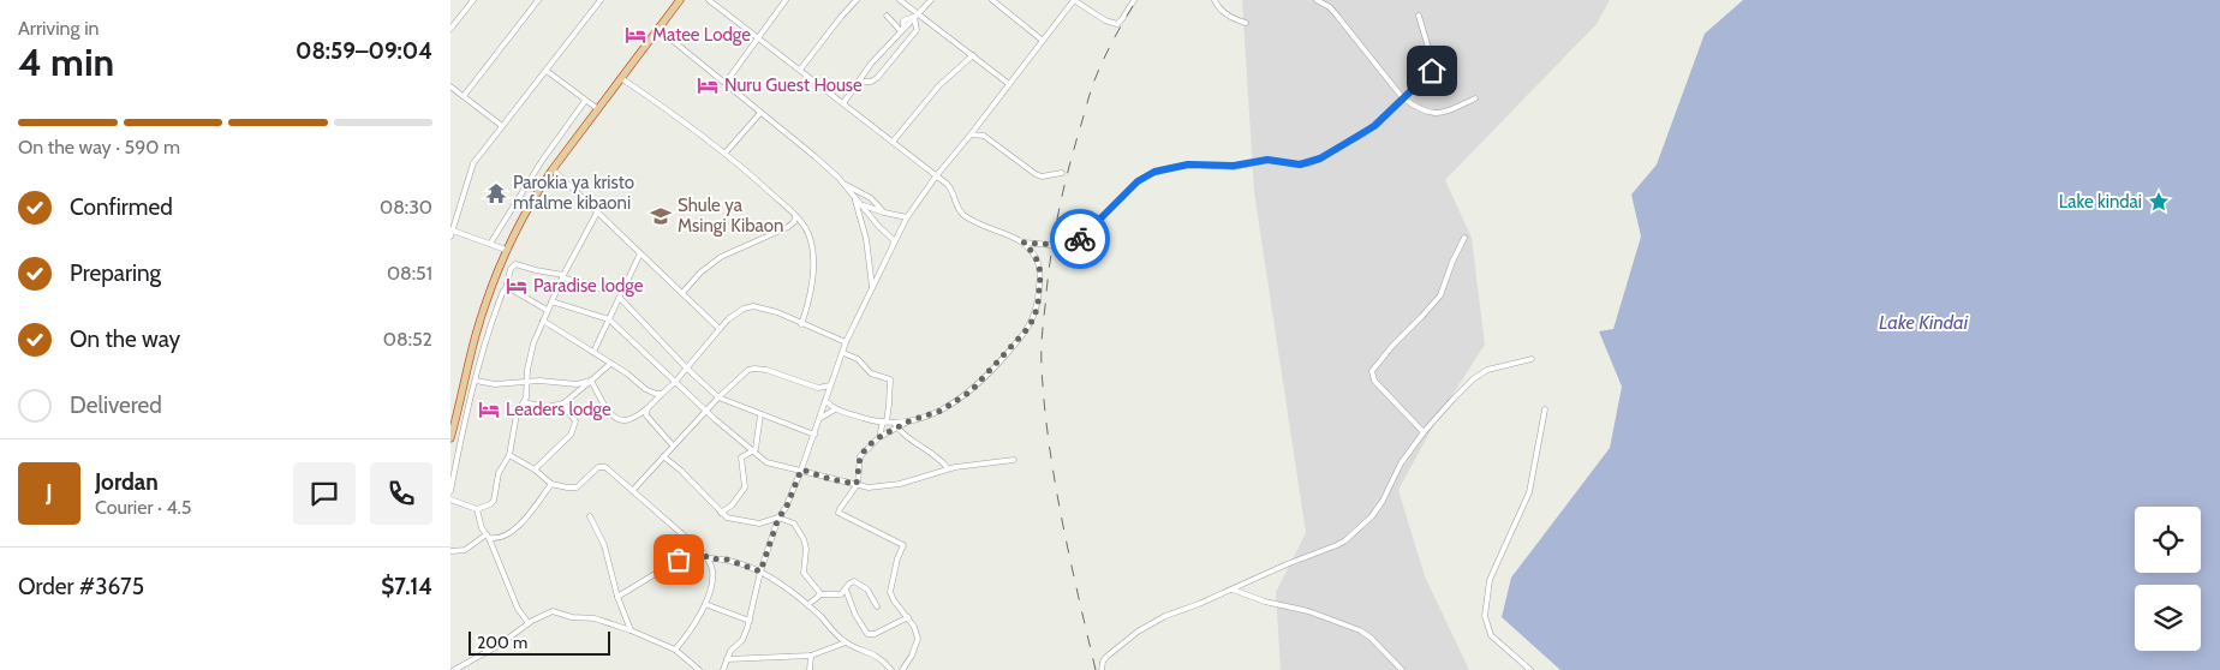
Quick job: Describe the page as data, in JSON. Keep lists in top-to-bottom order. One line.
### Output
{"water":["Lake Kindai"],"places":{"hotel":["Matee Lodge","Nuru Guest House","Paradise lodge","Leaders lodge"],"temple":["Parokia ya kristo mfalme kibaoni"],"place":["Lake kindai"],"school or university":["Shule ya Msingi Kibaon"]},"scale_bar":"200 m","page":{"heading":["4 min","Arriving in","08:59–09:04"],"panel":["Jordan","Courier · 4.5","Order #3675","$7.14"],"bar":"On the way · 590 m","list":[["Confirmed","08:30"],["Preparing","08:51"],["On the way","08:52"],"Delivered"],"round":"J","scale":"200 m"}}
